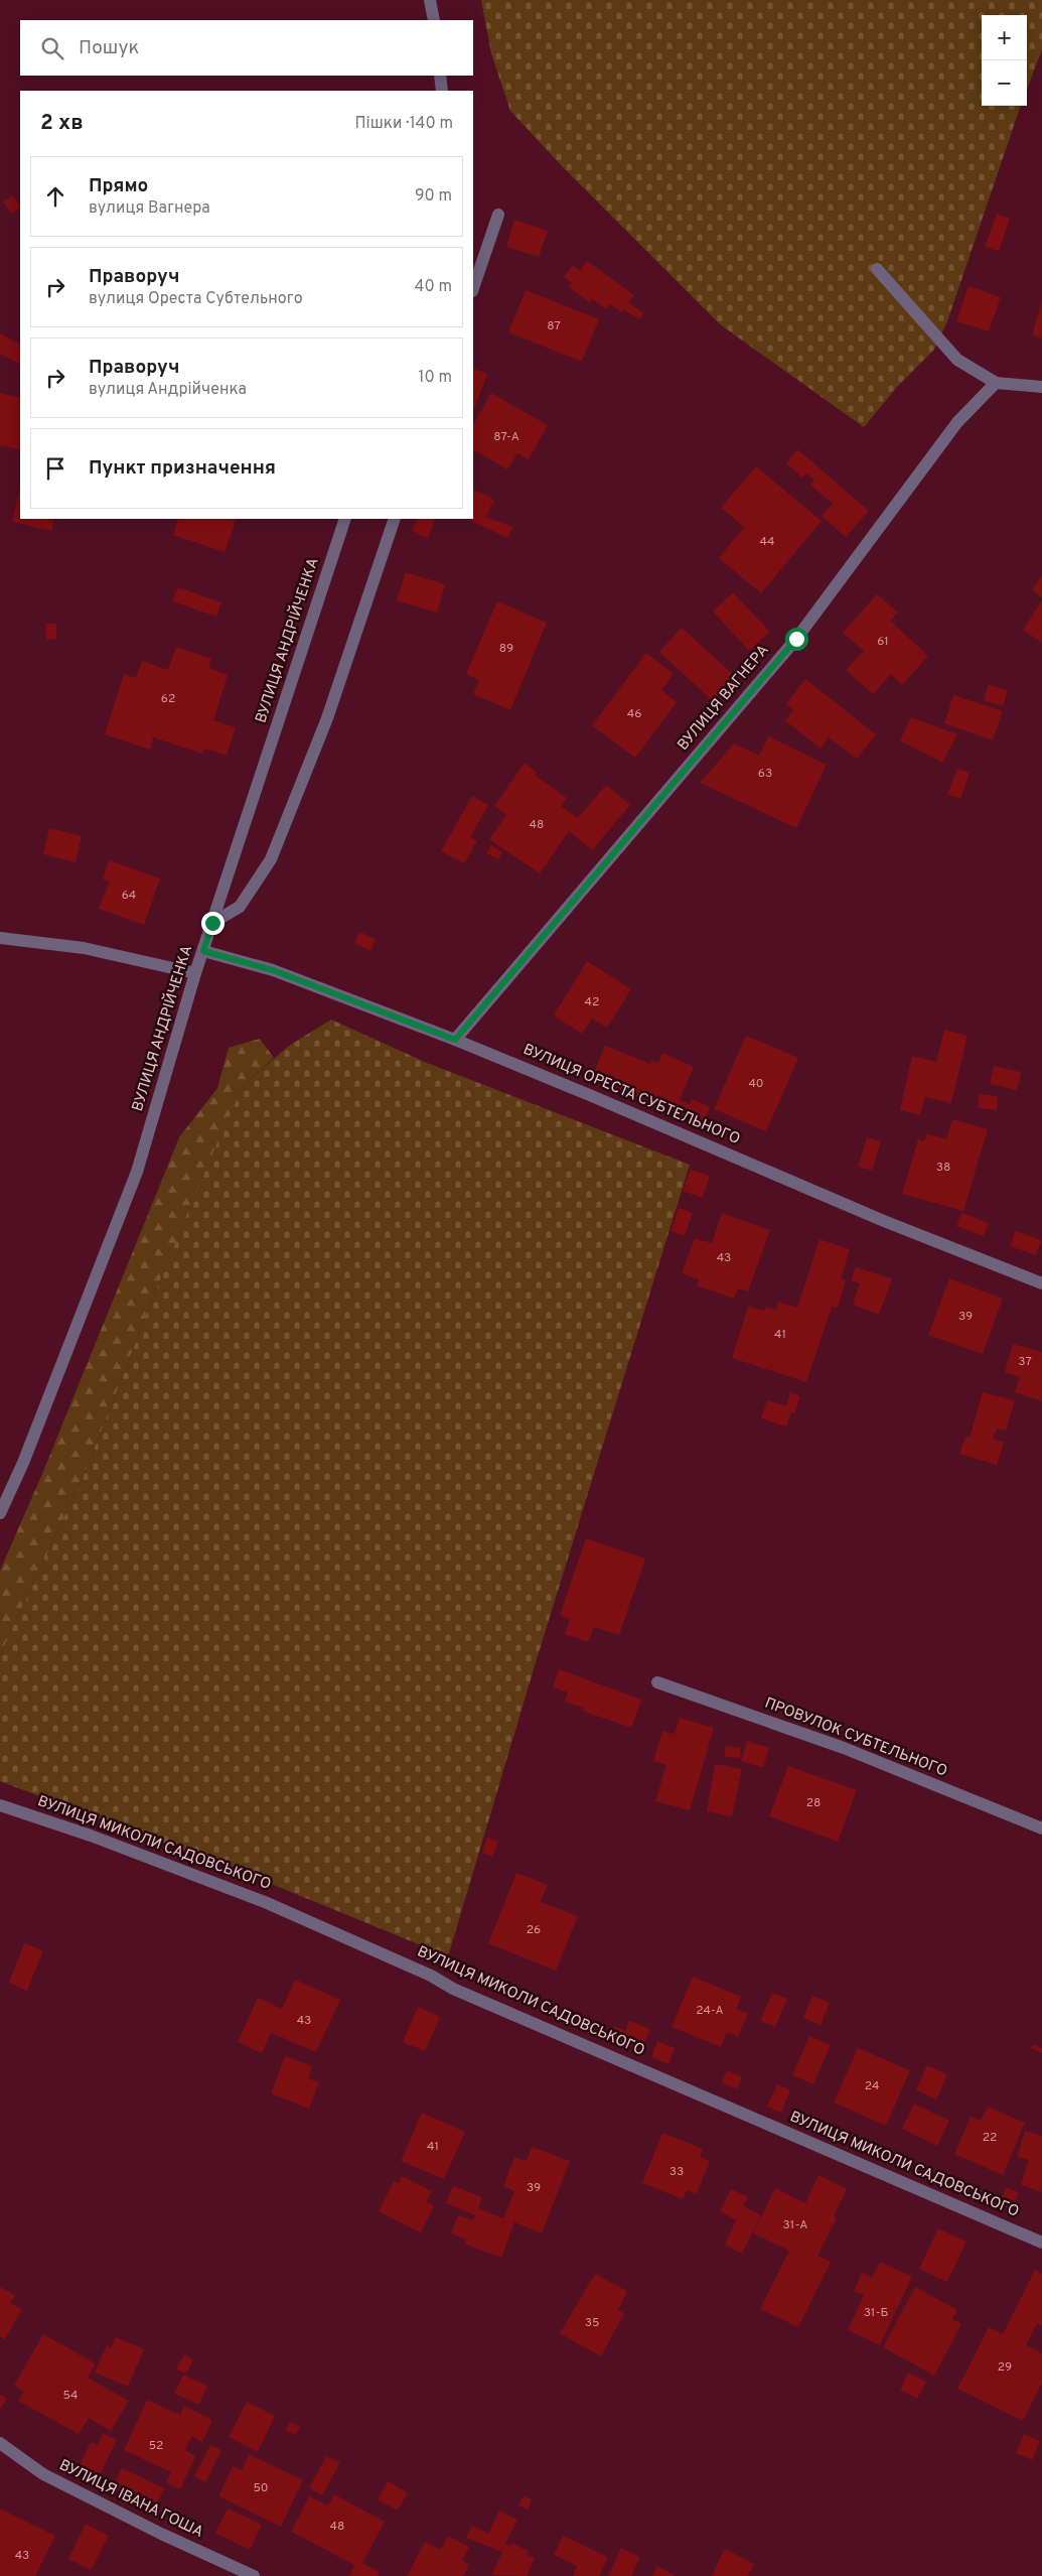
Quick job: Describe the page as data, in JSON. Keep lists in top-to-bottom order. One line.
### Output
{"streets":{"street":["ВУЛИЦЯ АНДРІЙЧЕНКА","ВУЛИЦЯ ВАГНЕРА","ВУЛИЦЯ ОРЕСТА СУБТЕЛЬНОГО","ПРОВУЛОК СУБТЕЛЬНОГО","ВУЛИЦЯ МИКОЛИ САДОВСЬКОГО","ВУЛИЦЯ ІВАНА ГОША"]},"crossings":[["ВУЛИЦЯ АНДРІЙЧЕНКА","ВУЛИЦЯ ОРЕСТА СУБТЕЛЬНОГО"],["ВУЛИЦЯ ВАГНЕРА","ВУЛИЦЯ ОРЕСТА СУБТЕЛЬНОГО"]],"house_numbers":["87","87-А","44","61","89","62","46","63","48","64","42","40","38","43","39","41","37","28","26","24-А","43","24","22","41","33","39","31-А","31-Б","35","29","54","52","50","48","43"],"page":{"map_buttons":["+","−"],"search":"Пошук","heading":["2 хв","Пішки · 140 m"],"list":[["Прямо","вулиця Вагнера","90 m"],["Праворуч","вулиця Ореста Субтельного","40 m"],["Праворуч","вулиця Андрійченка","10 m"],"Пункт призначення"]}}
